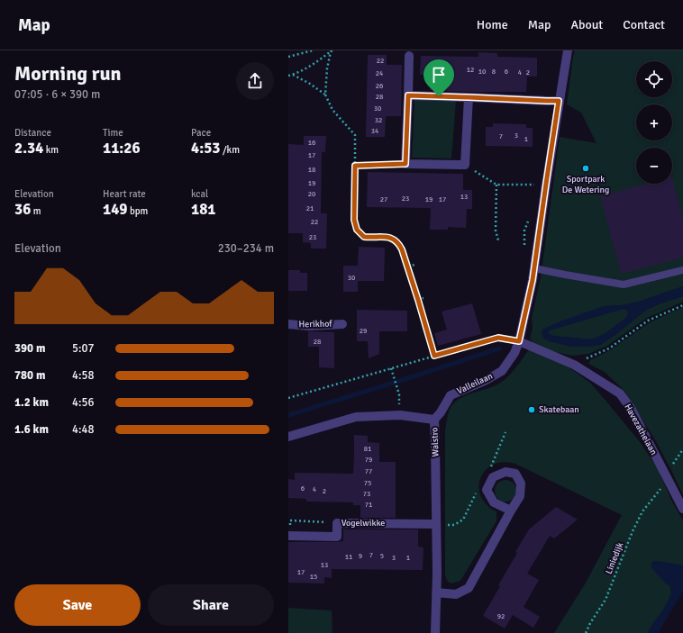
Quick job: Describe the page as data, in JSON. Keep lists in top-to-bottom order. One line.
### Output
{"streets":{"street":["Herikhof","Valleilaan","Havezathelaan","Walstro","Vogelwikke"],"path":["Liniedijk"]},"crossings":[["Valleilaan","Havezathelaan"],["Valleilaan","Walstro"]],"places":["Sportpark De Wetering","Skatebaan"],"house_numbers":["22","12","10","8","6","4","2","24","26","28","30","32","34","3","7","1","16","17","18","19","20","13","23","27","19","17","21","22","23","30","29","28","81","79","77","75","6","4","2","73","71","7","9","5","11","3","1","13","17","15","92"],"page":{"header":"Map","nav":["Home","Map","About","Contact"],"heading":["Morning run","07:05 · 6 × 390 m"],"map_buttons":["+","−"],"stats":[["Distance","2.34 km"],["Time","11:26"],["Pace","4:53 /km"],["Elevation","36 m"],["Heart rate","149 bpm"],["kcal","181"]],"chart":["Elevation","230–234 m"],"list":[{"name":"390 m","note":"5:07"},{"name":"780 m","note":"4:58"},{"name":"1.2 km","note":"4:56"},{"name":"1.6 km","note":"4:48"}],"buttons":["Save","Share"]}}
